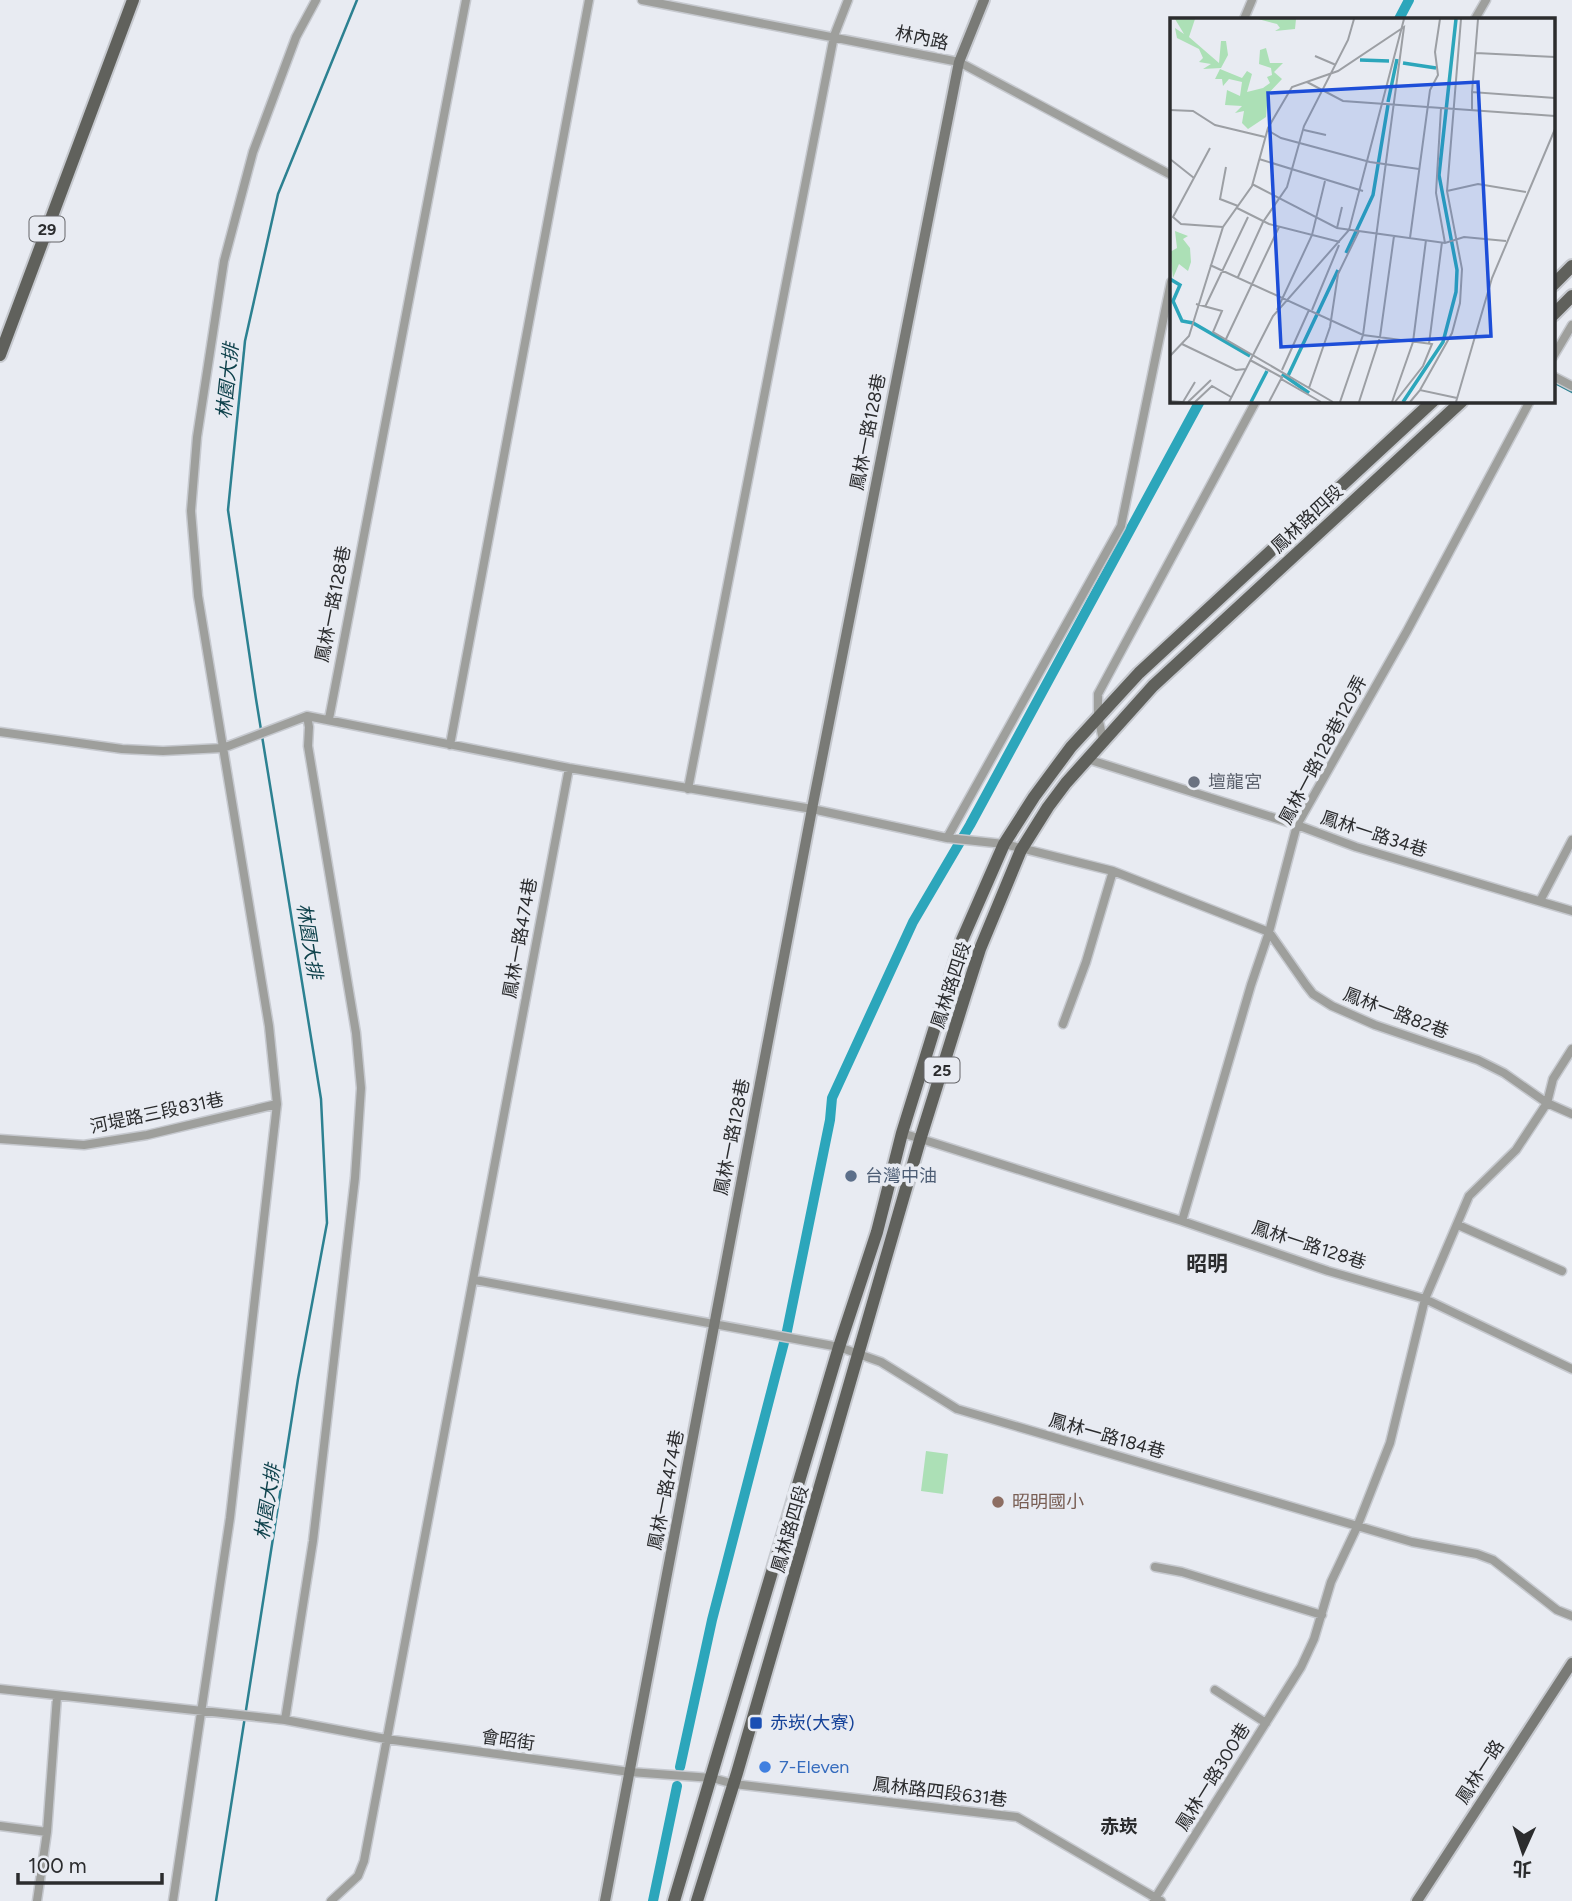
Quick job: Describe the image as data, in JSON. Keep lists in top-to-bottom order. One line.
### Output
{"streets":{"main road":["29","鳳林路四段","25"],"street":["林內路","鳳林一路128巷","鳳林一路128巷120弄","鳳林一路34巷","鳳林一路474巷","鳳林一路82巷","河堤路三段831巷","鳳林一路184巷","會昭街","鳳林一路","鳳林一路300巷","鳳林路四段631巷"]},"crossings":[["林內路","鳳林一路128巷"],["鳳林一路128巷","鳳林路四段"],["鳳林一路128巷","鳳林一路128巷120弄"],["鳳林一路128巷","鳳林一路474巷"],["鳳林路四段","鳳林一路34巷"],["鳳林路四段","鳳林一路184巷"],["鳳林路四段","會昭街"],["鳳林路四段","鳳林路四段631巷"],["鳳林一路128巷120弄","鳳林一路34巷"],["鳳林一路128巷120弄","鳳林一路82巷"],["鳳林一路474巷","會昭街"],["會昭街","鳳林路四段631巷"],["鳳林一路300巷","鳳林路四段631巷"]],"districts":["昭明","赤崁"],"water":["林園大排"],"places":{"other":["壇龍宮","台灣中油","昭明國小","7-Eleven"],"transit":["赤崁(大寮)"]},"scale_bar":"100 m","north":"bottom"}
